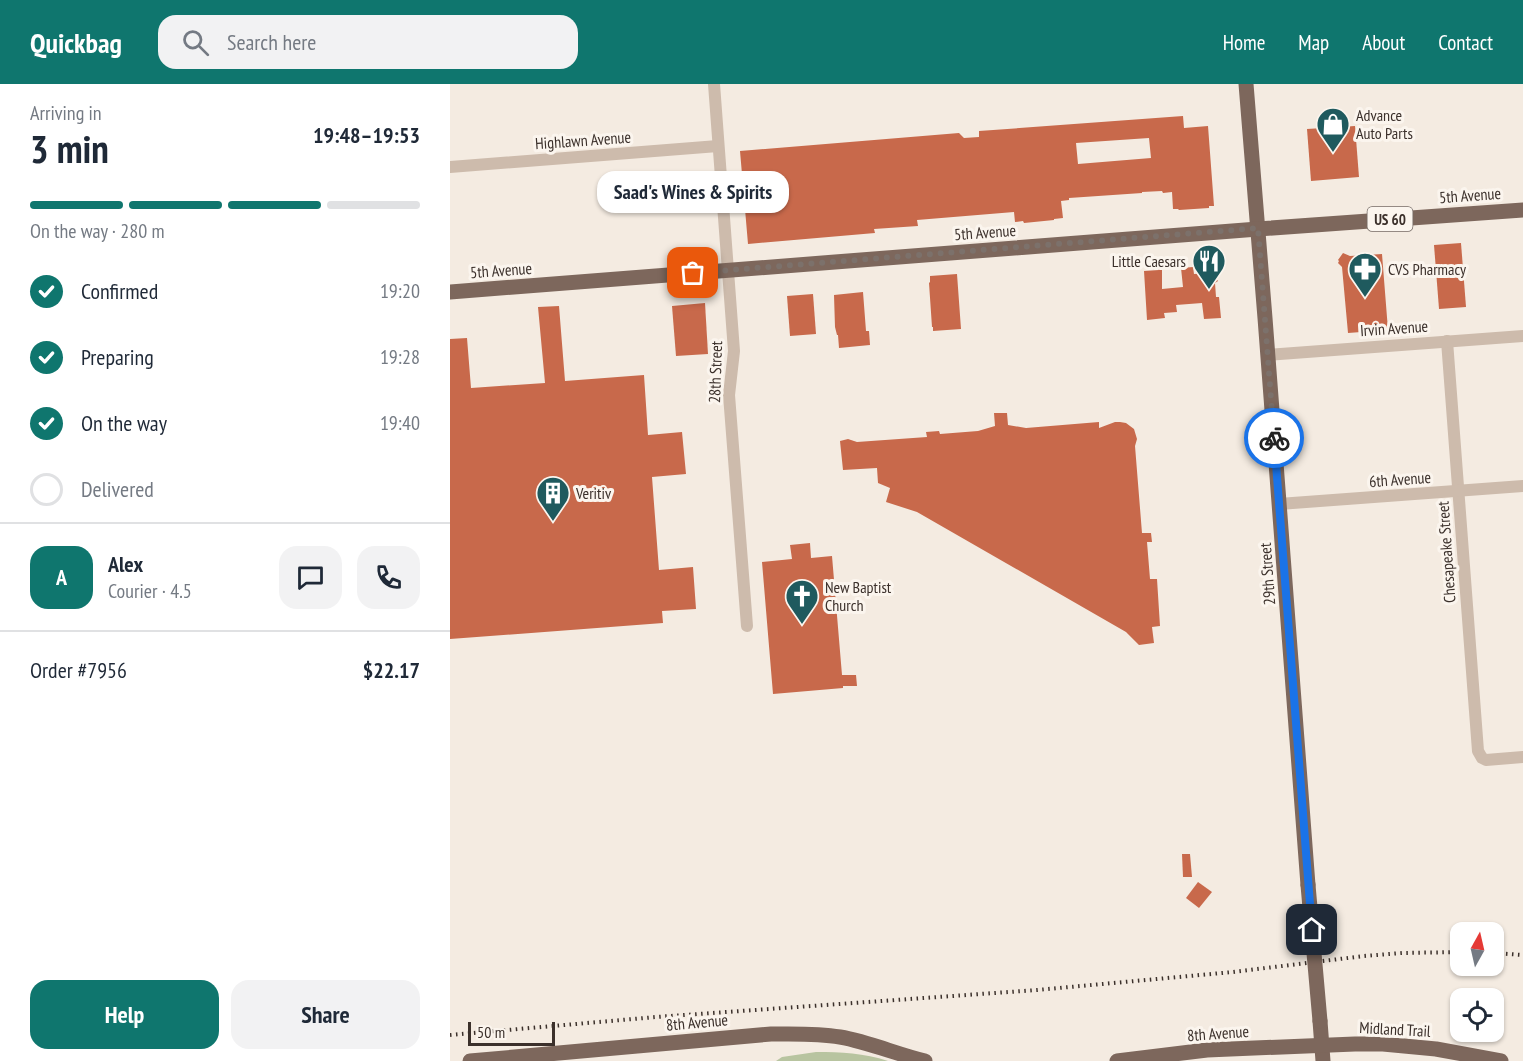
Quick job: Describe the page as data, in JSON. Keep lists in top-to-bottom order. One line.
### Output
{"streets":{"main road":["5th Avenue","US 60","29th Street","8th Avenue","Midland Trail"],"street":["Highlawn Avenue","Irvin Avenue","28th Street","6th Avenue","Chesapeake Street"]},"crossings":[["Highlawn Avenue","28th Street"],["5th Avenue","28th Street"],["5th Avenue","29th Street"],["Irvin Avenue","Chesapeake Street"],["Irvin Avenue","29th Street"],["6th Avenue","Chesapeake Street"],["6th Avenue","29th Street"],["29th Street","8th Avenue"],["29th Street","Midland Trail"],["8th Avenue","Midland Trail"]],"places":{"shop":["Advance Auto Parts"],"other":["Saad's Wines & Spirits"],"restaurant":["Little Caesars"],"pharmacy":["CVS Pharmacy"],"building":["Veritiv"],"church":["New Baptist Church"]},"scale_bar":"50 m","north":"top","page":{"header":"Quickbag","search":"Search here","nav":["Home","Map","About","Contact"],"heading":["3 min","Arriving in","19:48–19:53"],"panel":["Alex","Courier · 4.5","Order #7956","$22.17"],"bubble":"Saad's Wines & Spirits","bar":"On the way · 280 m","list":[["Confirmed","19:20"],["Preparing","19:28"],["On the way","19:40"],"Delivered"],"round":"A","buttons":["Help","Share"],"scale":"50 m"}}
